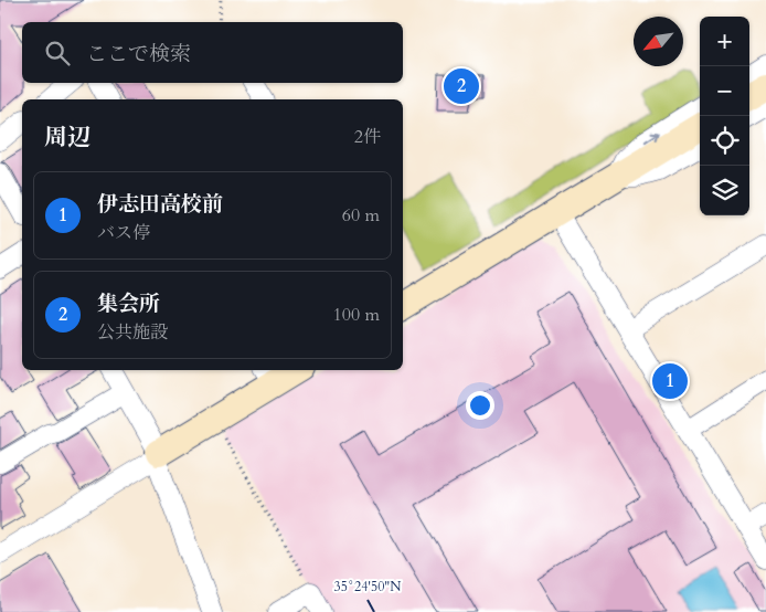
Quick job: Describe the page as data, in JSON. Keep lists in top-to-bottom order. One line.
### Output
{"north":"bottom left","page":{"map_buttons":["+","−"],"search":"ここで検索","pins":["2","1"],"heading":["周辺","2件"],"list":[{"mark":"1","name":"伊志田高校前","note":"バス停","value":"60 m"},{"mark":"2","name":"集会所","note":"公共施設","value":"100 m"}]},"coordinates":["35°24'50\"N"]}
